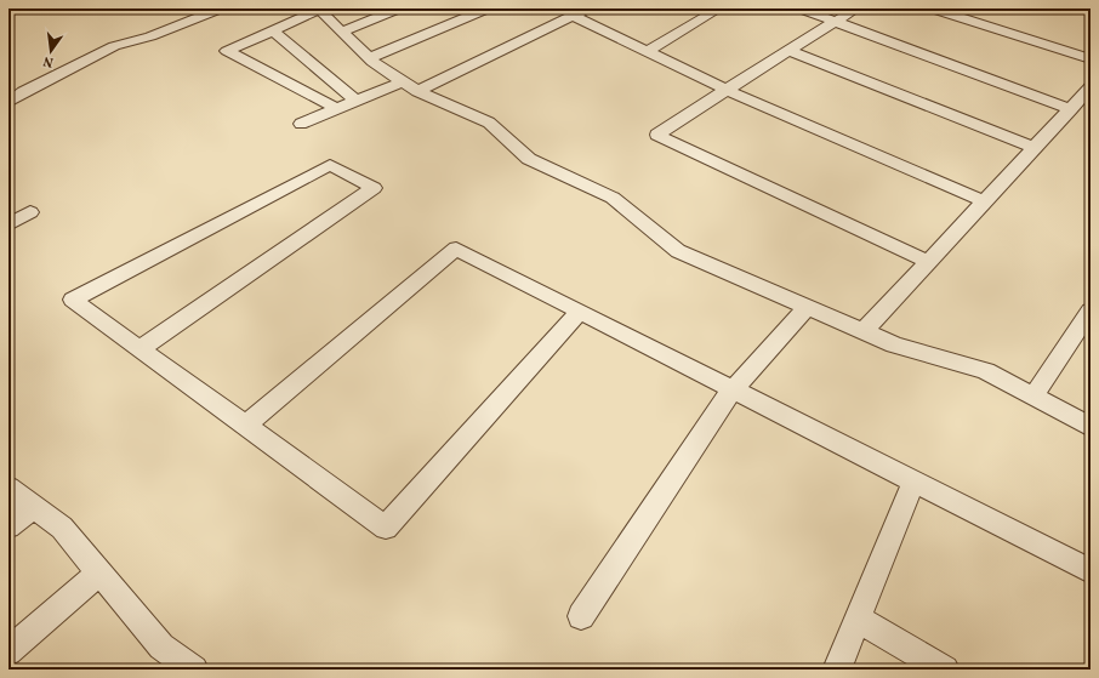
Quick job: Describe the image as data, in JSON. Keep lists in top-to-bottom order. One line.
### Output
{"north":"bottom"}
